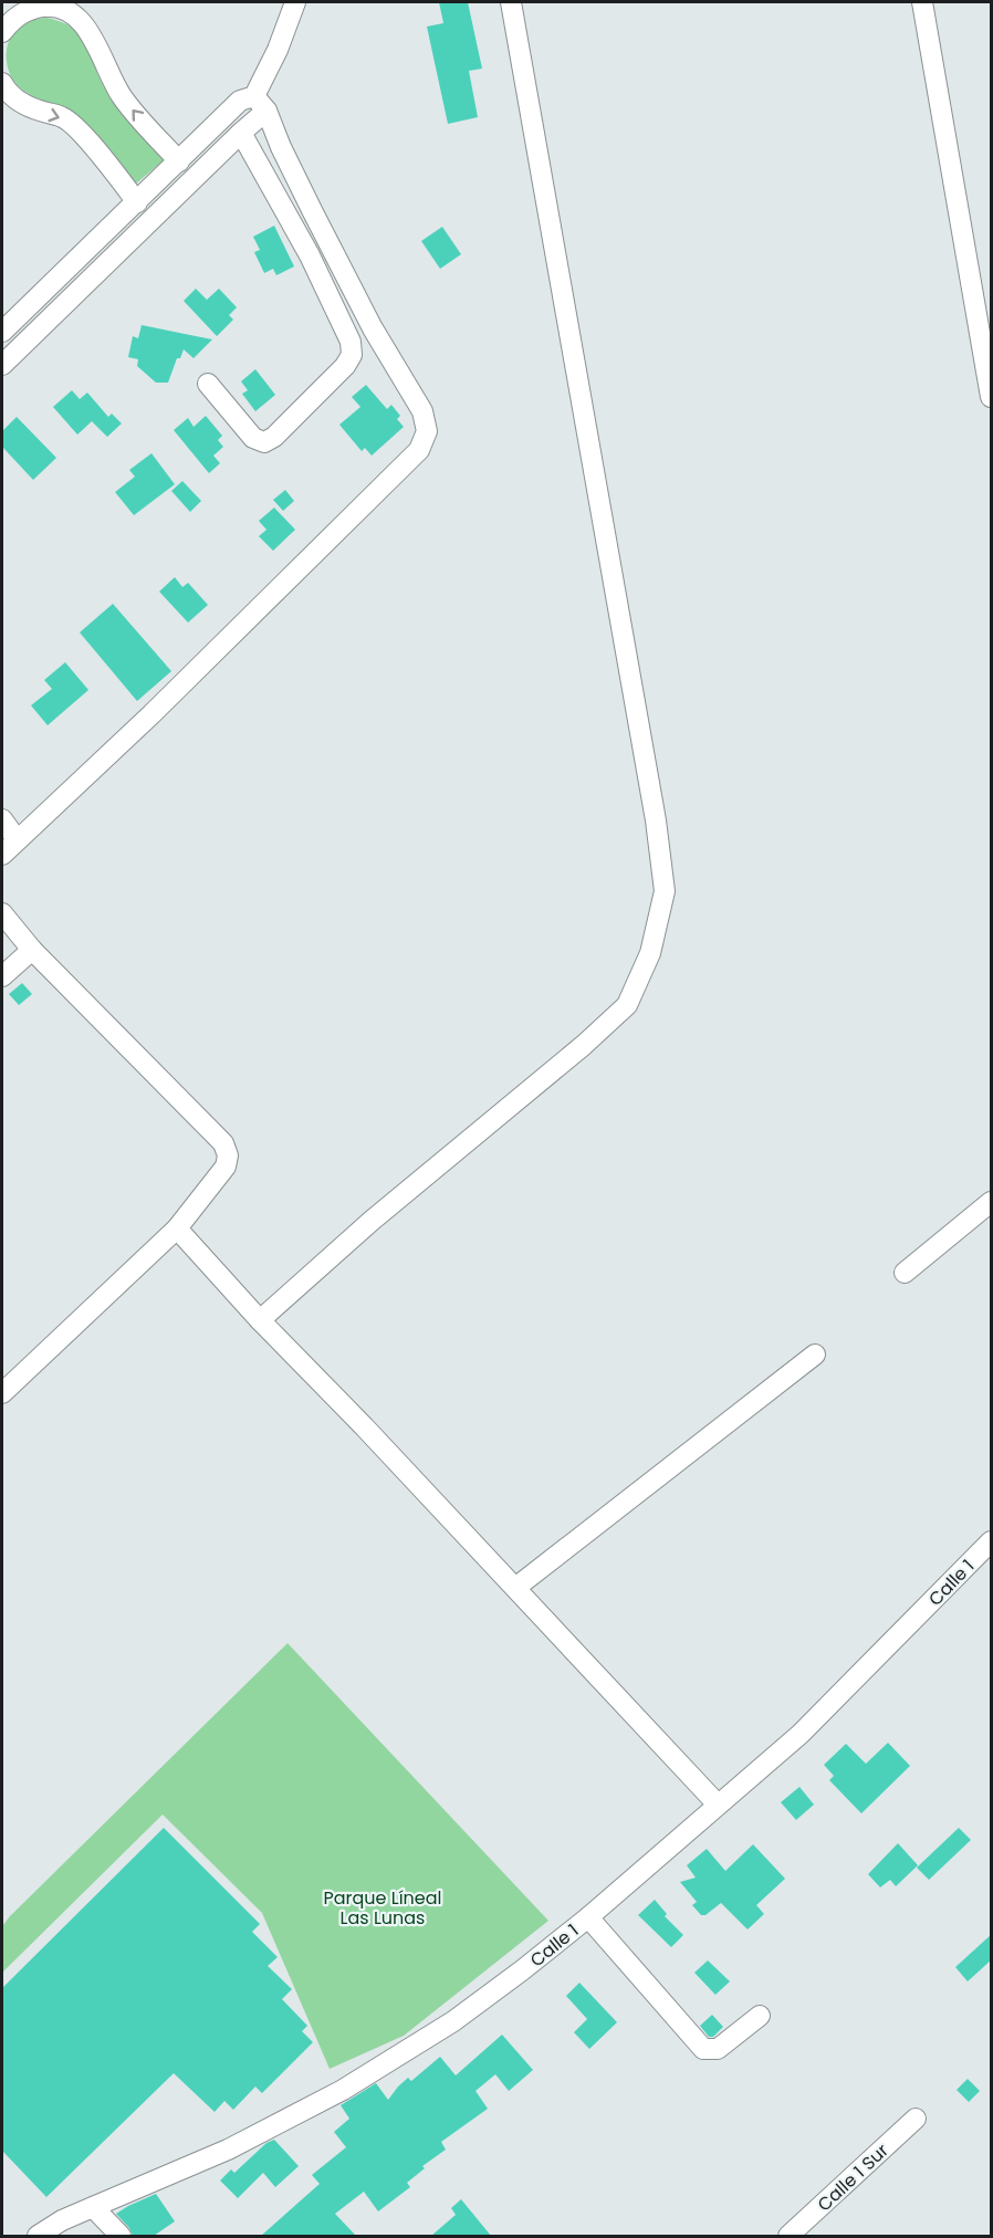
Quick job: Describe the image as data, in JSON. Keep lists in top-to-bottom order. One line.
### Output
{"streets":{"street":["Calle 1","Calle 1 Sur"]},"parks":["Parque Líneal Las Lunas"]}
